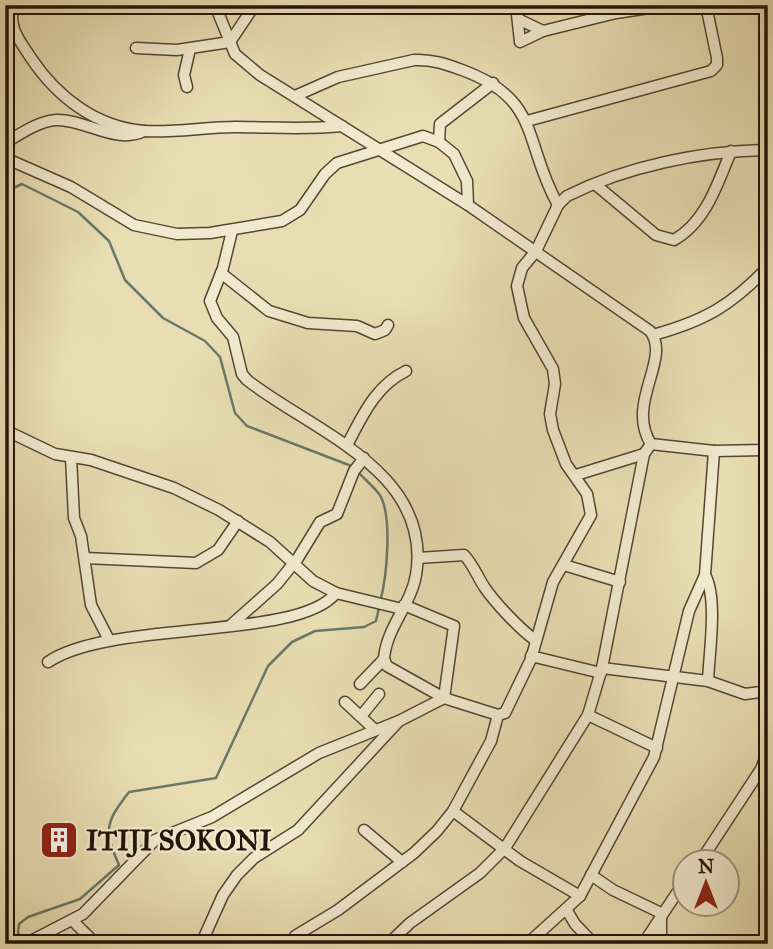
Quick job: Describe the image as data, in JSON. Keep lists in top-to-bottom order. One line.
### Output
{"places":{"building":["ITIJI SOKONI"]},"north":"top"}
